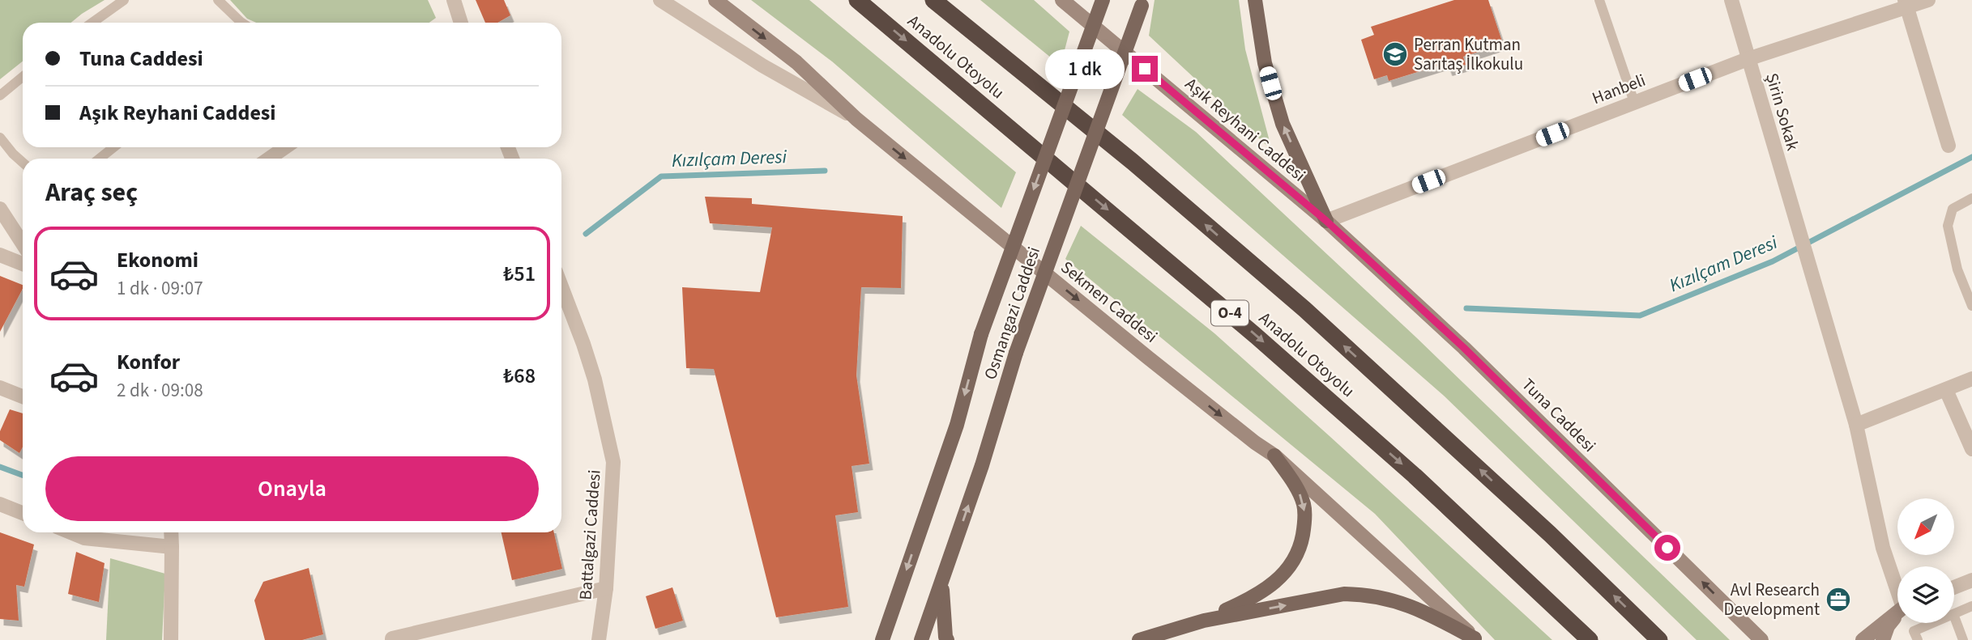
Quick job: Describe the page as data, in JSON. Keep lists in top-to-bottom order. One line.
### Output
{"streets":{"highway":["Anadolu Otoyolu","O-4"],"main road":["Aşık Reyhani Caddesi","Sekmen Caddesi","Osmangazi Caddesi","Tuna Caddesi"],"street":["Hanbeli","Şirin Sokak","Battalgazi Caddesi"]},"crossings":[["Hanbeli","Şirin Sokak"],["Hanbeli","Aşık Reyhani Caddesi"],["Hanbeli","Tuna Caddesi"],["Aşık Reyhani Caddesi","Tuna Caddesi"]],"one_way":["Sekmen Caddesi","Tuna Caddesi"],"water":["Kızılçam Deresi"],"places":{"school or university":["Perran Kutman Sarıtaş İlkokulu"],"office":["Avl Research Development"]},"north":"bottom left","page":{"banner":["Tuna Caddesi","Aşık Reyhani Caddesi"],"bubble":"1 dk","heading":"Araç seç","list":[{"name":"Ekonomi","note":"1 dk · 09:07","value":"₺51"},{"name":"Konfor","note":"2 dk · 09:08","value":"₺68"}],"buttons":"Onayla"}}
